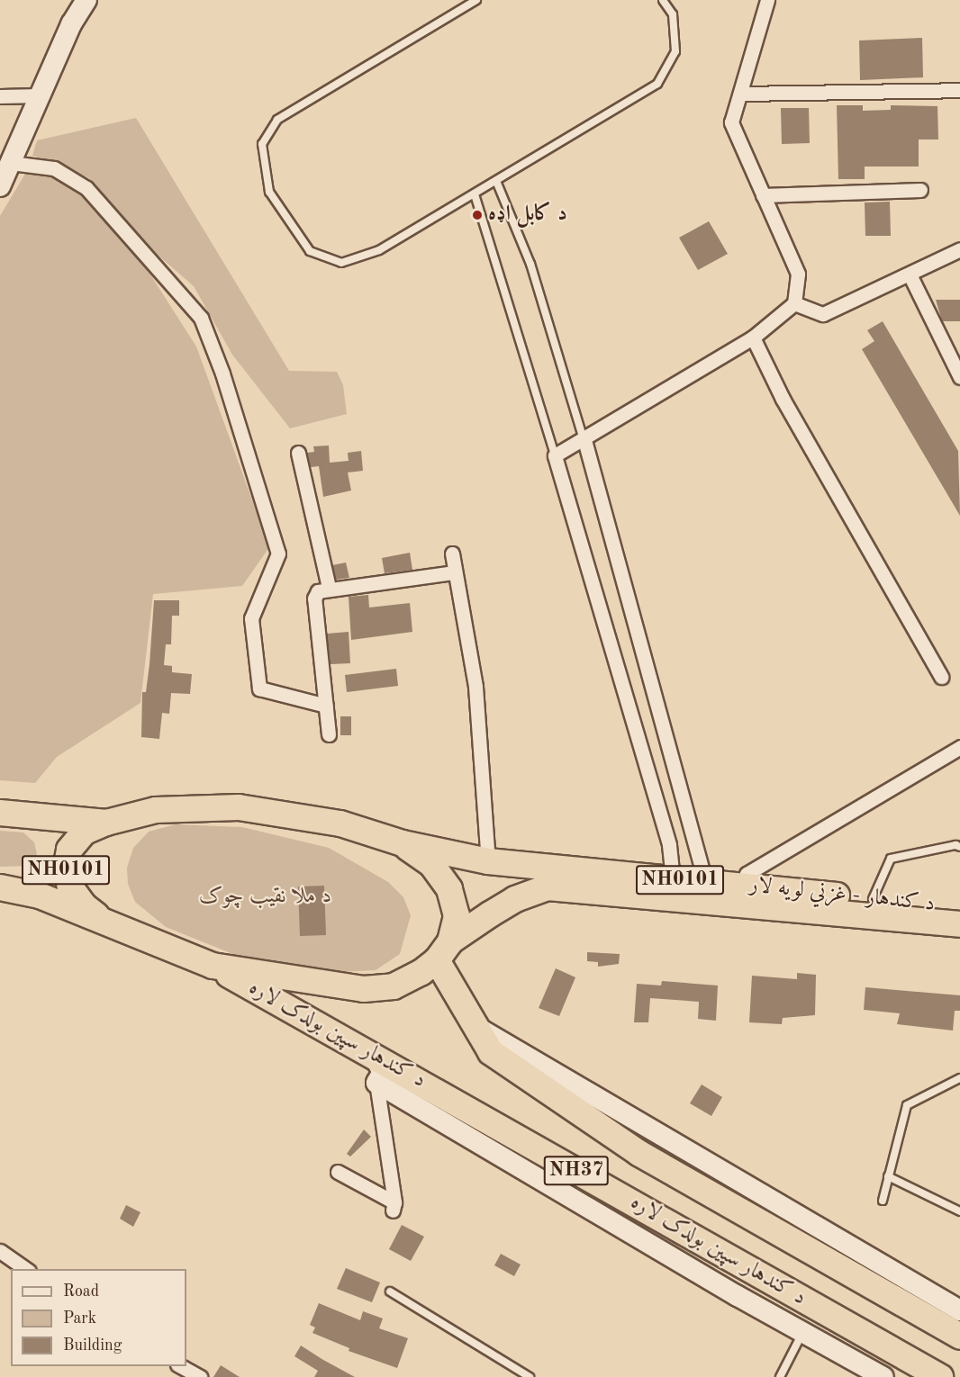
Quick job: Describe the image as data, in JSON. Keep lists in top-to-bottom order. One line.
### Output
{"streets":{"highway":["NH0101","د کندهار - غزني لويه لار","د کندهار سپین بولدک لاره","NH37"]},"crossings":[["NH0101","د کندهار - غزني لويه لار"],["د کندهار - غزني لويه لار","د کندهار سپین بولدک لاره"]],"parks":["د ملا نقيب چوک"],"places":["د کابل اډه"],"legend":["Road","Park","Building"]}
